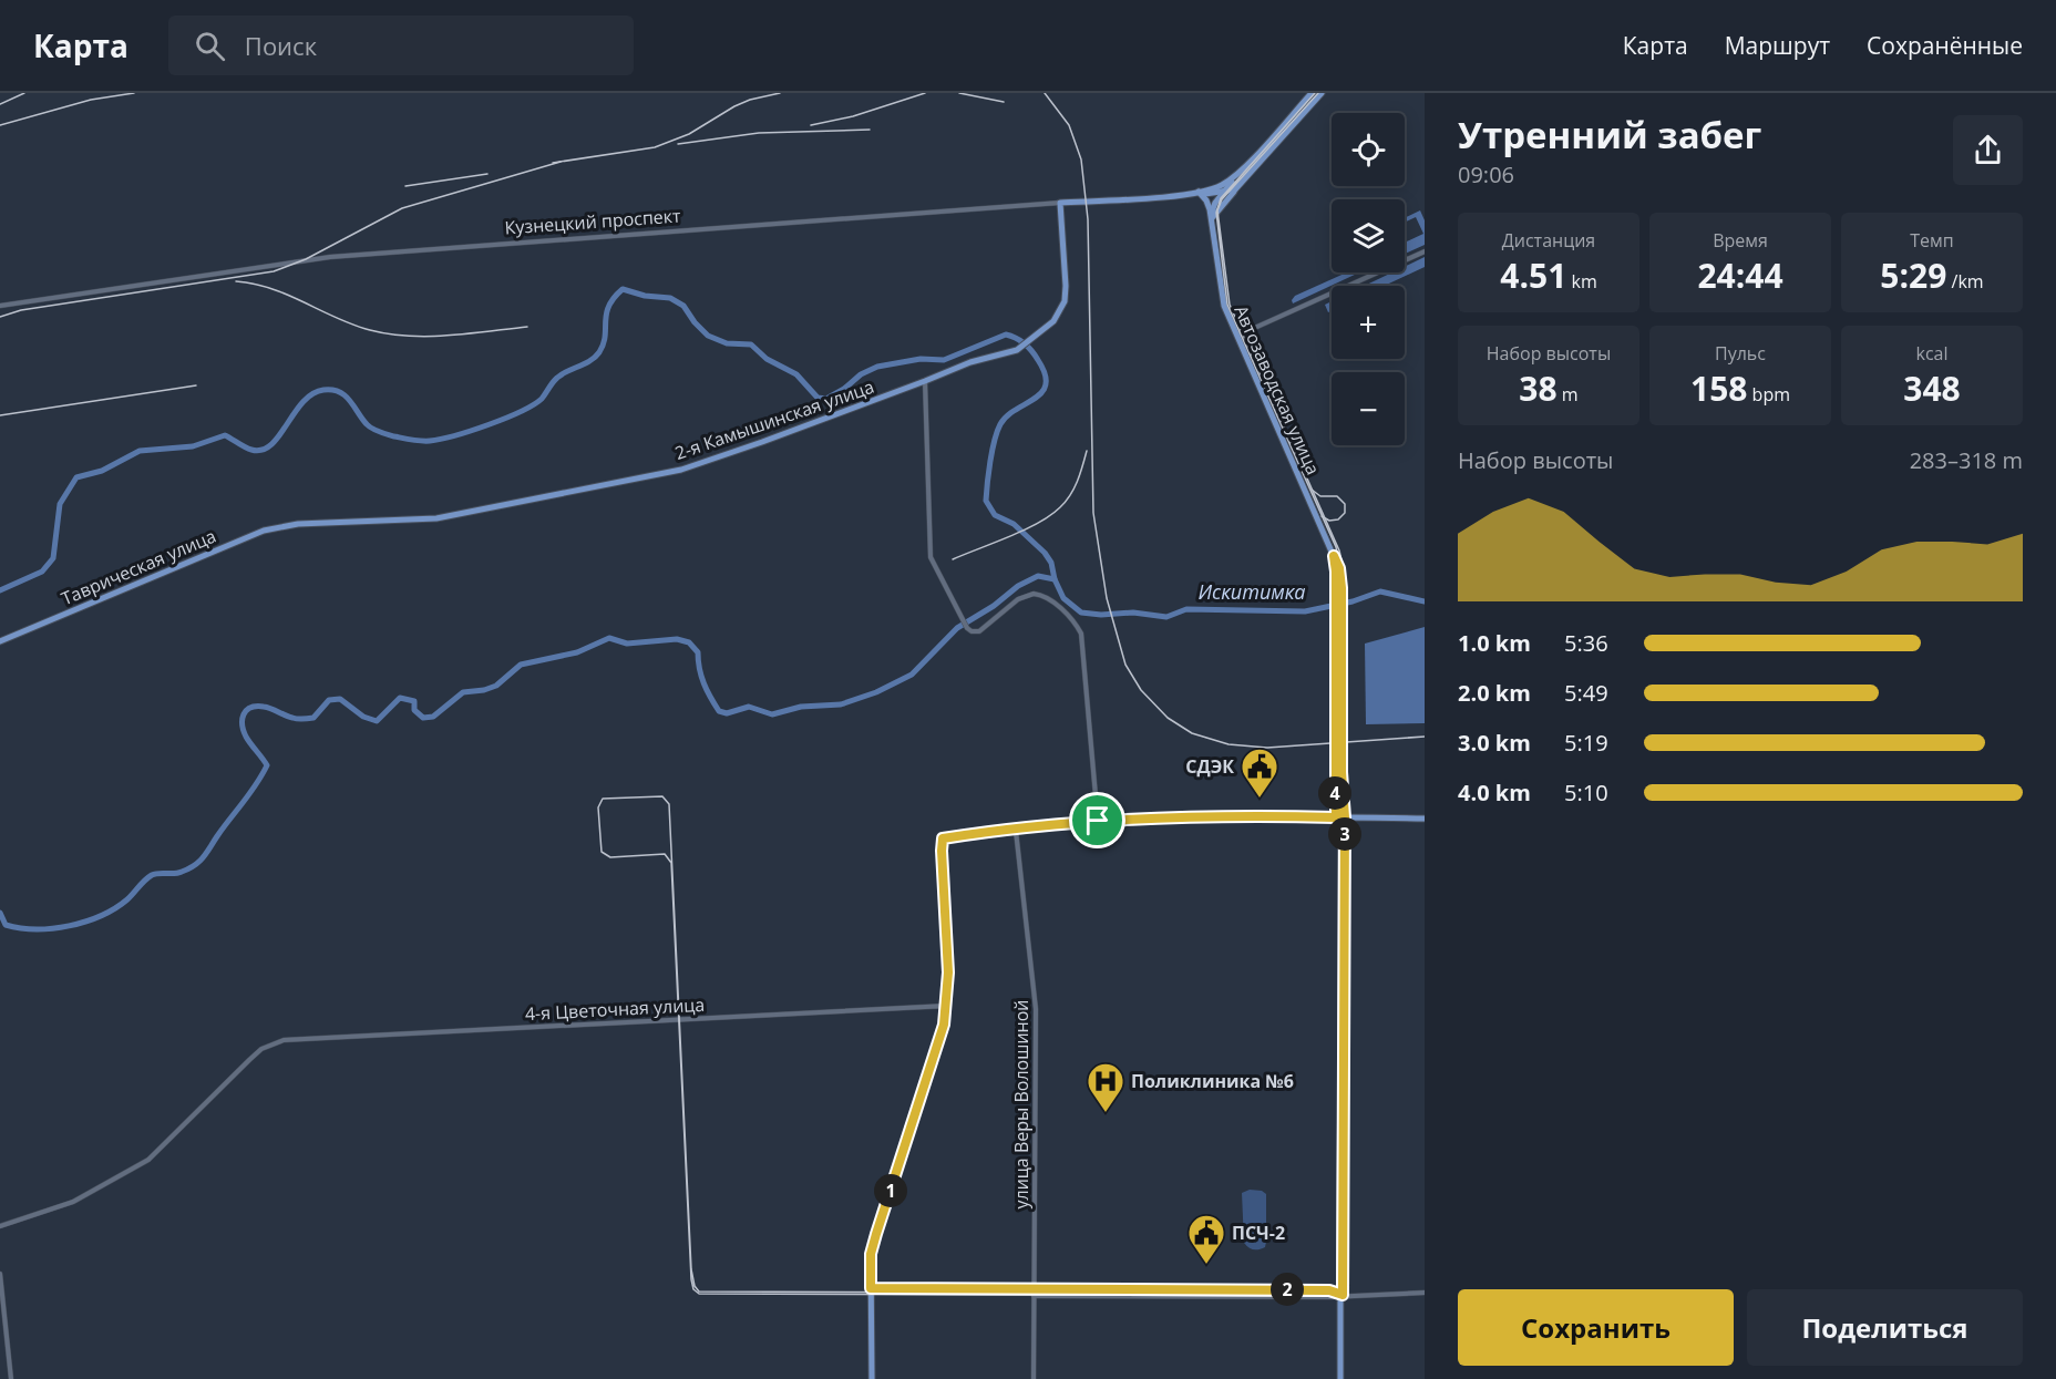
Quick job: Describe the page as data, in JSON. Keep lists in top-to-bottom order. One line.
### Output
{"streets":{"main road":["Кузнецкий проспект","Автозаводская улица","2-я Камышинская улица","Таврическая улица"],"street":["4-я Цветочная улица","улица Веры Волошиной"]},"crossings":[["Кузнецкий проспект","Автозаводская улица"],["Кузнецкий проспект","2-я Камышинская улица"],["2-я Камышинская улица","Таврическая улица"]],"water":["Искитимка"],"places":{"public building":["СДЭК","ПСЧ-2"],"hospital":["Поликлиника №6"]},"page":{"header":"Карта","search":"Поиск","nav":["Карта","Маршрут","Сохранённые"],"heading":["Утренний забег","09:06"],"map_buttons":["+","−"],"stats":[["Дистанция","4.51 km"],["Время","24:44"],["Темп","5:29 /km"],["Набор высоты","38 m"],["Пульс","158 bpm"],["kcal","348"]],"chart":["Набор высоты","283–318 m"],"list":[{"name":"1.0 km","note":"5:36"},{"name":"2.0 km","note":"5:49"},{"name":"3.0 km","note":"5:19"},{"name":"4.0 km","note":"5:10"}],"pins":["4","3","1","2"],"buttons":["Сохранить","Поделиться"]}}
